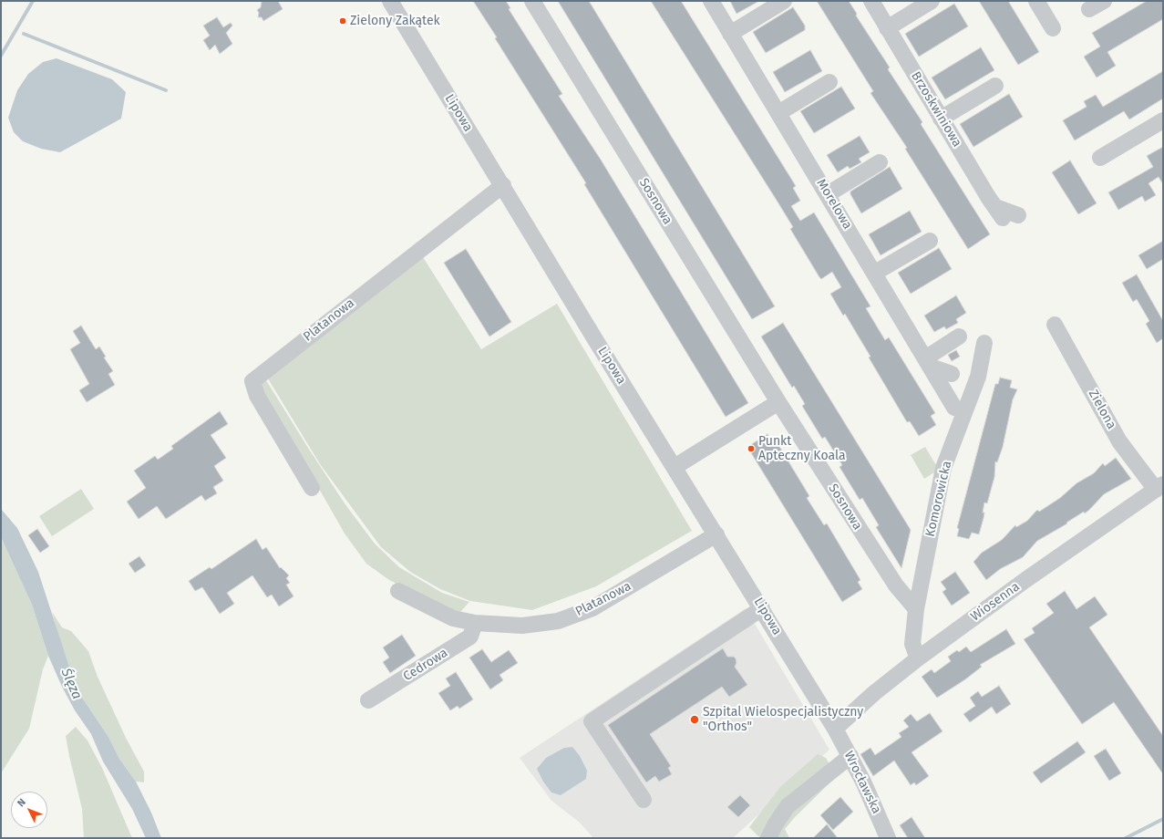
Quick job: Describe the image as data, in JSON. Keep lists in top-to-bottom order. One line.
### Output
{"streets":{"street":["Brzoskwiniowa","Lipowa","Sosnowa","Morelowa","Platanowa","Zielona","Komorowicka","Wiosenna","Cedrowa","Wrocławska"]},"crossings":[["Lipowa","Platanowa"],["Lipowa","Wiosenna"],["Lipowa","Wrocławska"],["Sosnowa","Komorowicka"],["Platanowa","Cedrowa"],["Zielona","Wiosenna"],["Komorowicka","Wiosenna"],["Wiosenna","Wrocławska"]],"water":["Ślęza"],"places":["Zielony Zakątek","Punkt Apteczny Koala","Szpital Wielospecjalistyczny \"Orthos\""],"north":"top left"}
